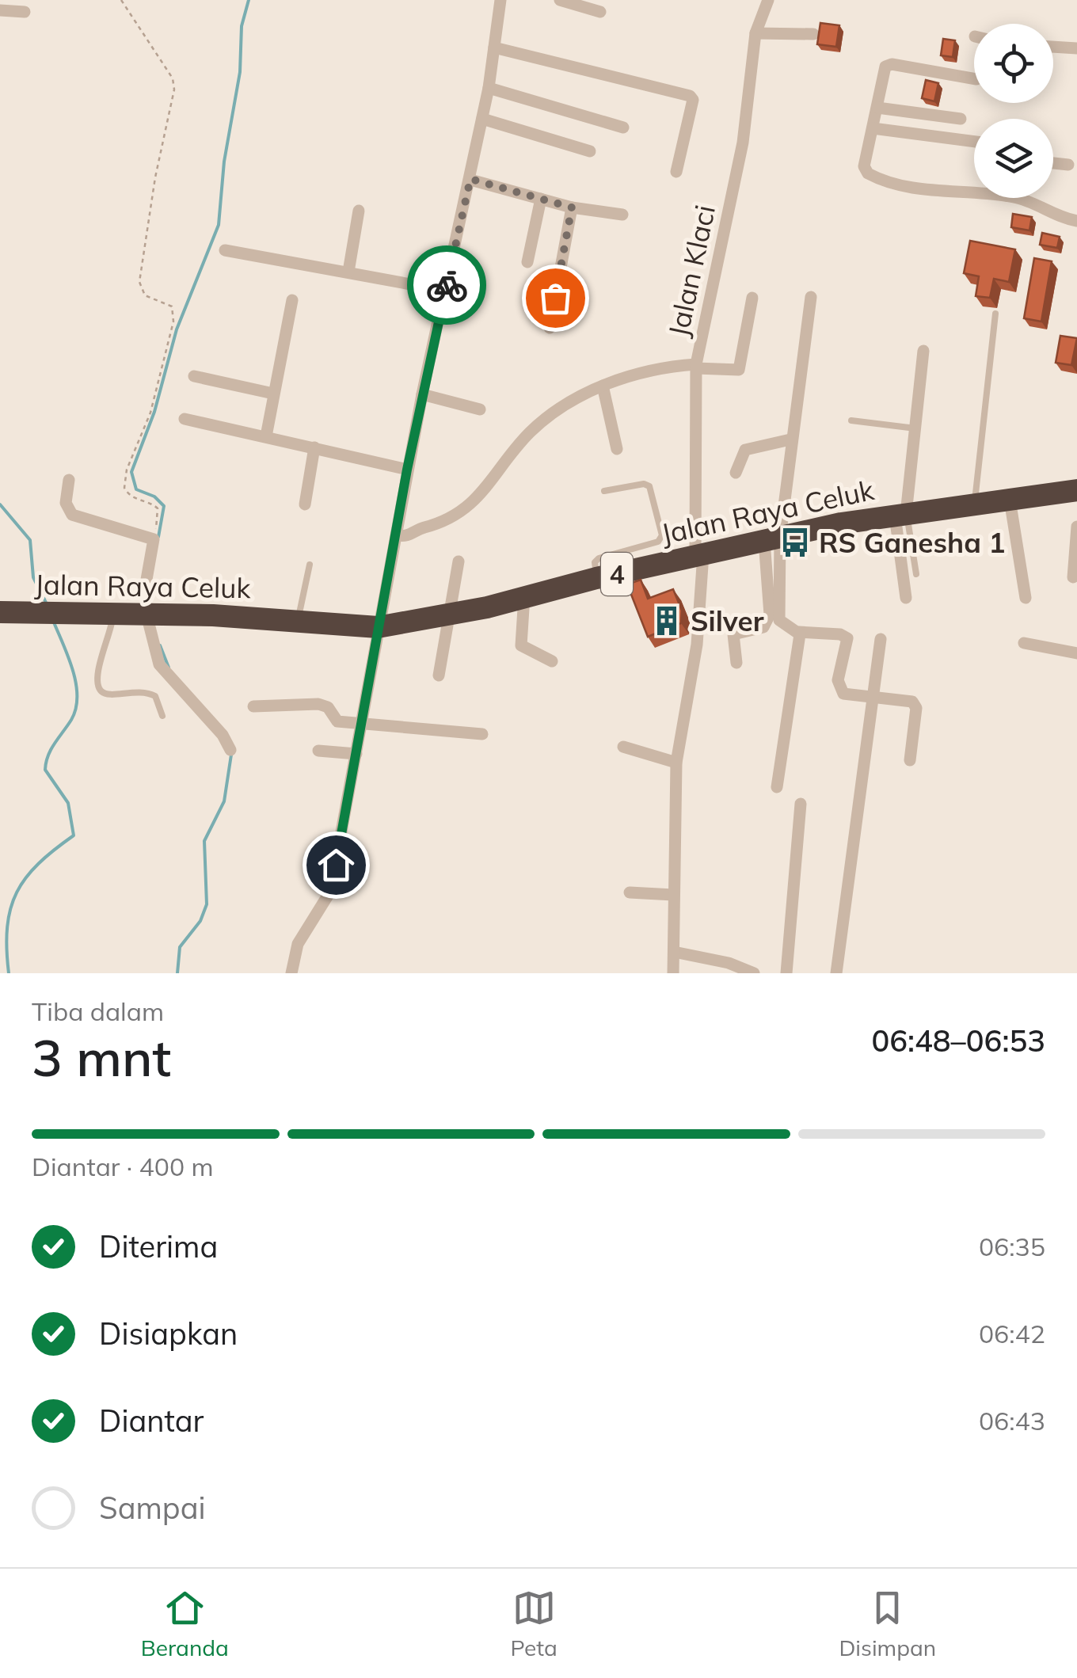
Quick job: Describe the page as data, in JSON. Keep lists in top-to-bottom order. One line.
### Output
{"streets":{"highway":["Jalan Raya Celuk","4"],"street":["Jalan Klaci"]},"crossings":[["Jalan Klaci","Jalan Raya Celuk"]],"places":{"bus stop":["RS Ganesha 1"],"building":["Silver"]},"page":{"heading":["3 mnt","Tiba dalam","06:48–06:53"],"bar":"Diantar · 400 m","list":[["Diterima","06:35"],["Disiapkan","06:42"],["Diantar","06:43"],"Sampai"],"tabs":["Beranda","Peta","Disimpan"]}}
